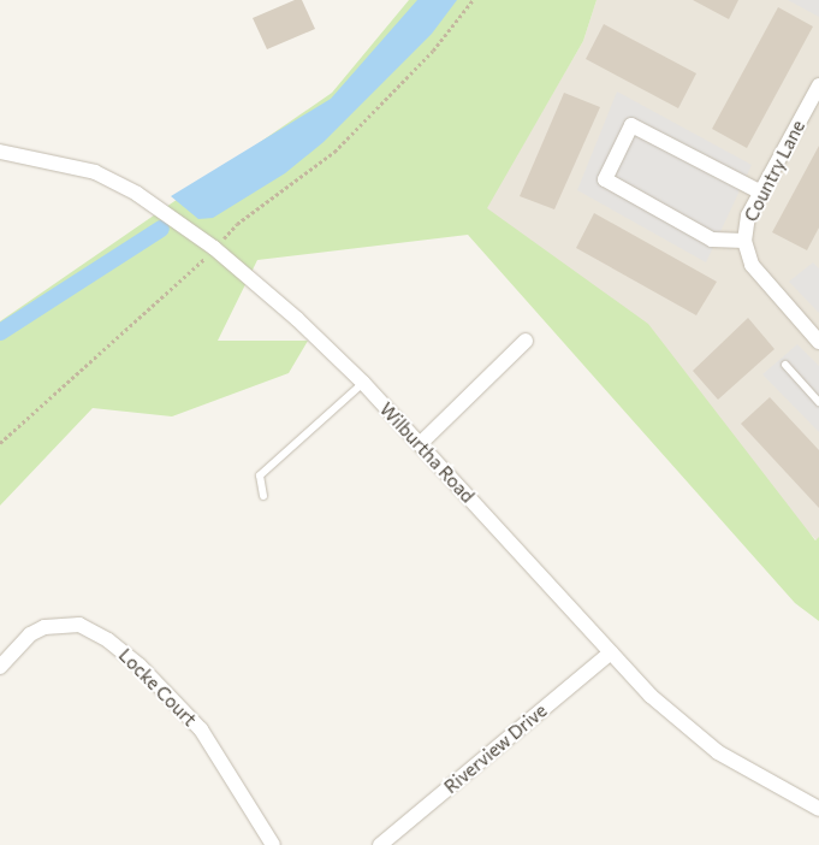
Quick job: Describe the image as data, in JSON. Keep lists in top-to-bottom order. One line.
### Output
{"streets":{"street":["Country Lane","Wilburtha Road","Locke Court","Riverview Drive"]},"crossings":[["Wilburtha Road","Riverview Drive"]]}
